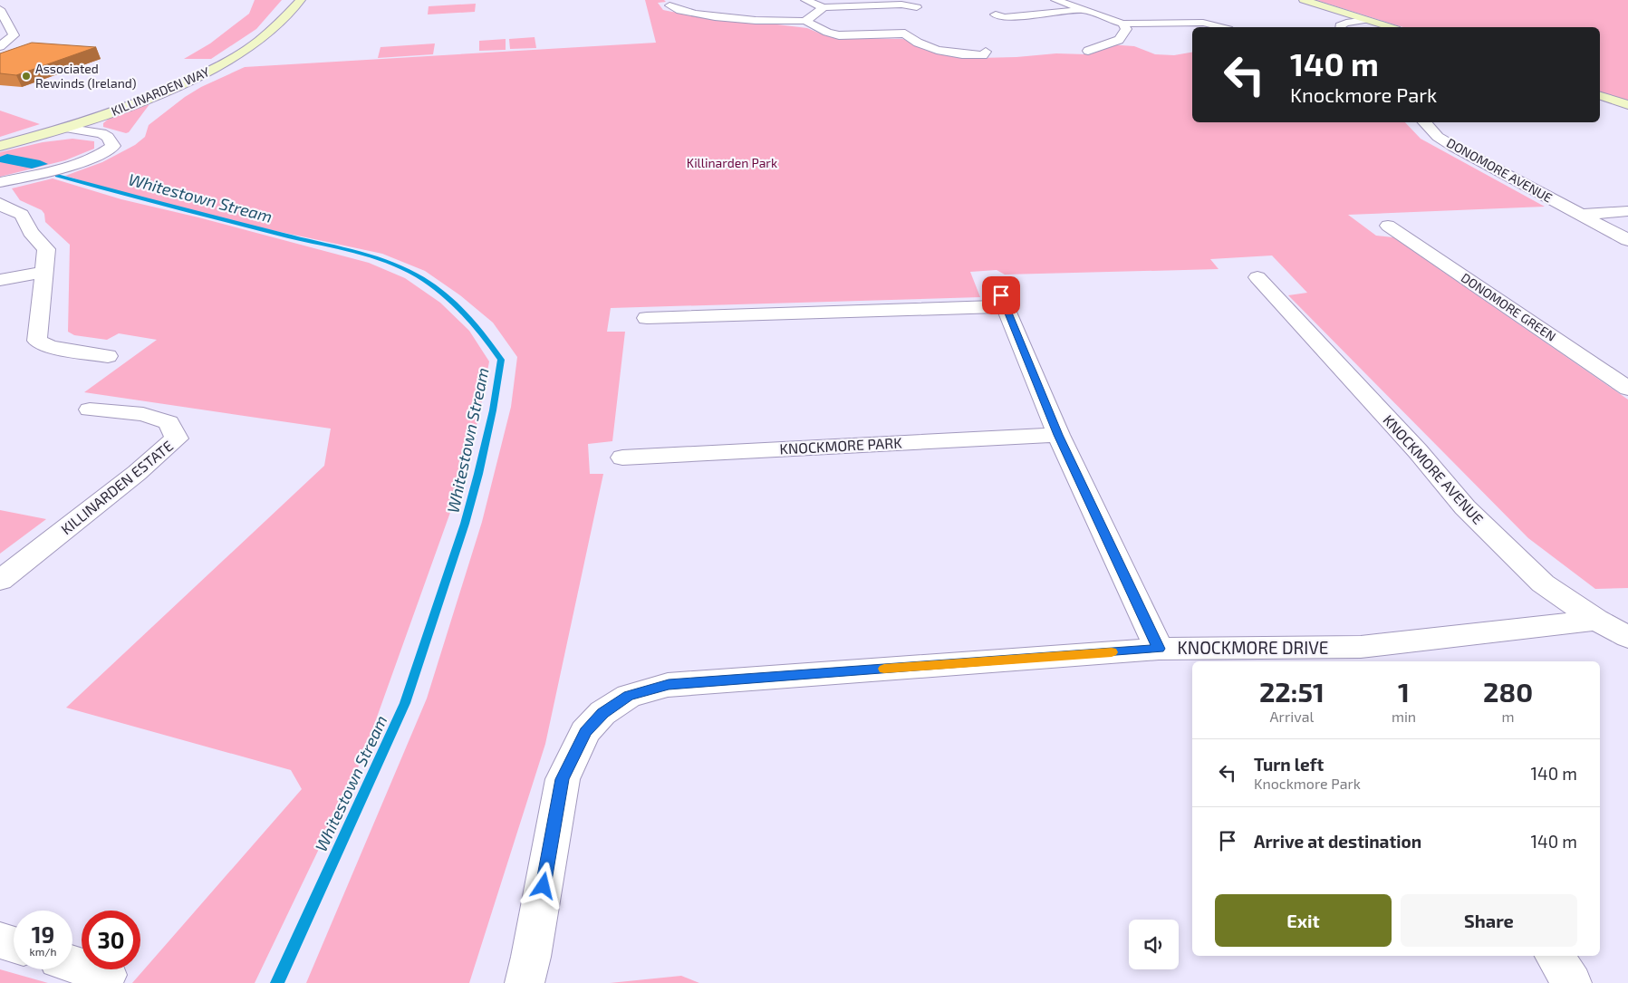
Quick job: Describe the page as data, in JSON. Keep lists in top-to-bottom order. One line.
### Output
{"streets":{"street":["KILLINARDEN WAY","DONOMORE AVENUE","DONOMORE GREEN","KNOCKMORE PARK","KNOCKMORE AVENUE","KILLINARDEN ESTATE","KNOCKMORE DRIVE"]},"crossings":[["KNOCKMORE AVENUE","KNOCKMORE DRIVE"]],"water":["Whitestown Stream"],"parks":["Killinarden Park"],"places":["Associated Rewinds (Ireland)"],"page":{"turn":["140 m","Knockmore Park"],"eta":["22:51","Arrival","1","min","280","m"],"list":[{"name":"Turn left","note":"Knockmore Park","value":"140 m"},{"name":"Arrive at destination","value":"140 m"}],"buttons":["Exit","Share"],"speed":"19 km/h","limit":"30"}}
